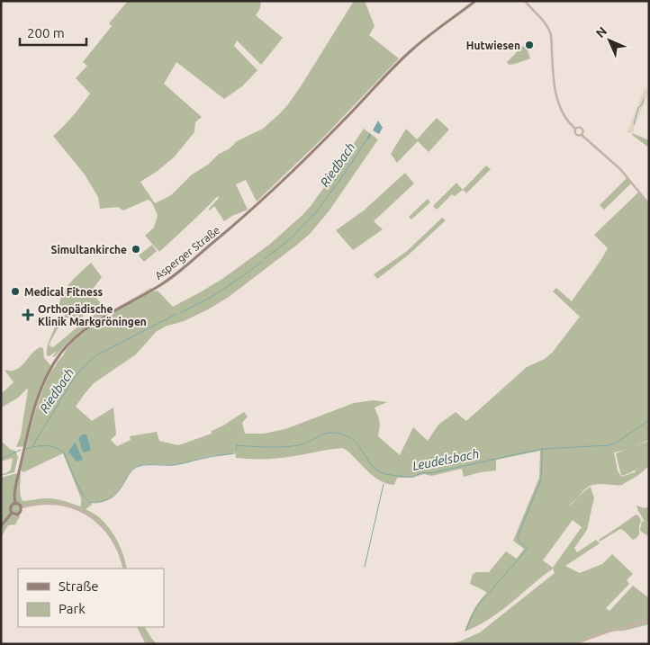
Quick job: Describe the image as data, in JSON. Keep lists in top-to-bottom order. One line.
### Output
{"streets":{"main road":["Asperger Straße"]},"water":["Riedbach","Leudelsbach"],"places":{"other":["Hutwiesen","Simultankirche","Medical Fitness"],"health":["Orthopädische Klinik Markgröningen"]},"legend":["Straße","Park"],"scale_bar":"200 m","north":"top left"}
